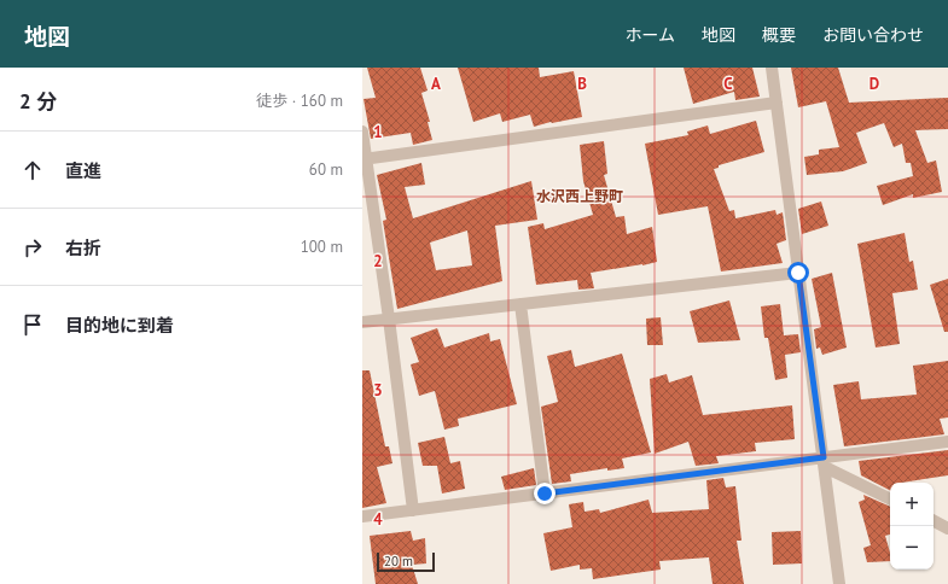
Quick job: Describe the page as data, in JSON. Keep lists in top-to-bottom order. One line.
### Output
{"districts":["水沢西上野町"],"scale_bar":"20 m","page":{"header":"地図","nav":["ホーム","地図","概要","お問い合わせ"],"heading":["2 分","徒歩 · 160 m"],"list":[["直進","60 m"],["右折","100 m"],"目的地に到着"],"map_buttons":["+","−"],"scale":"20 m"},"grid":{"columns":["A","B","C","D"],"rows":["1","2","3","4"]}}
